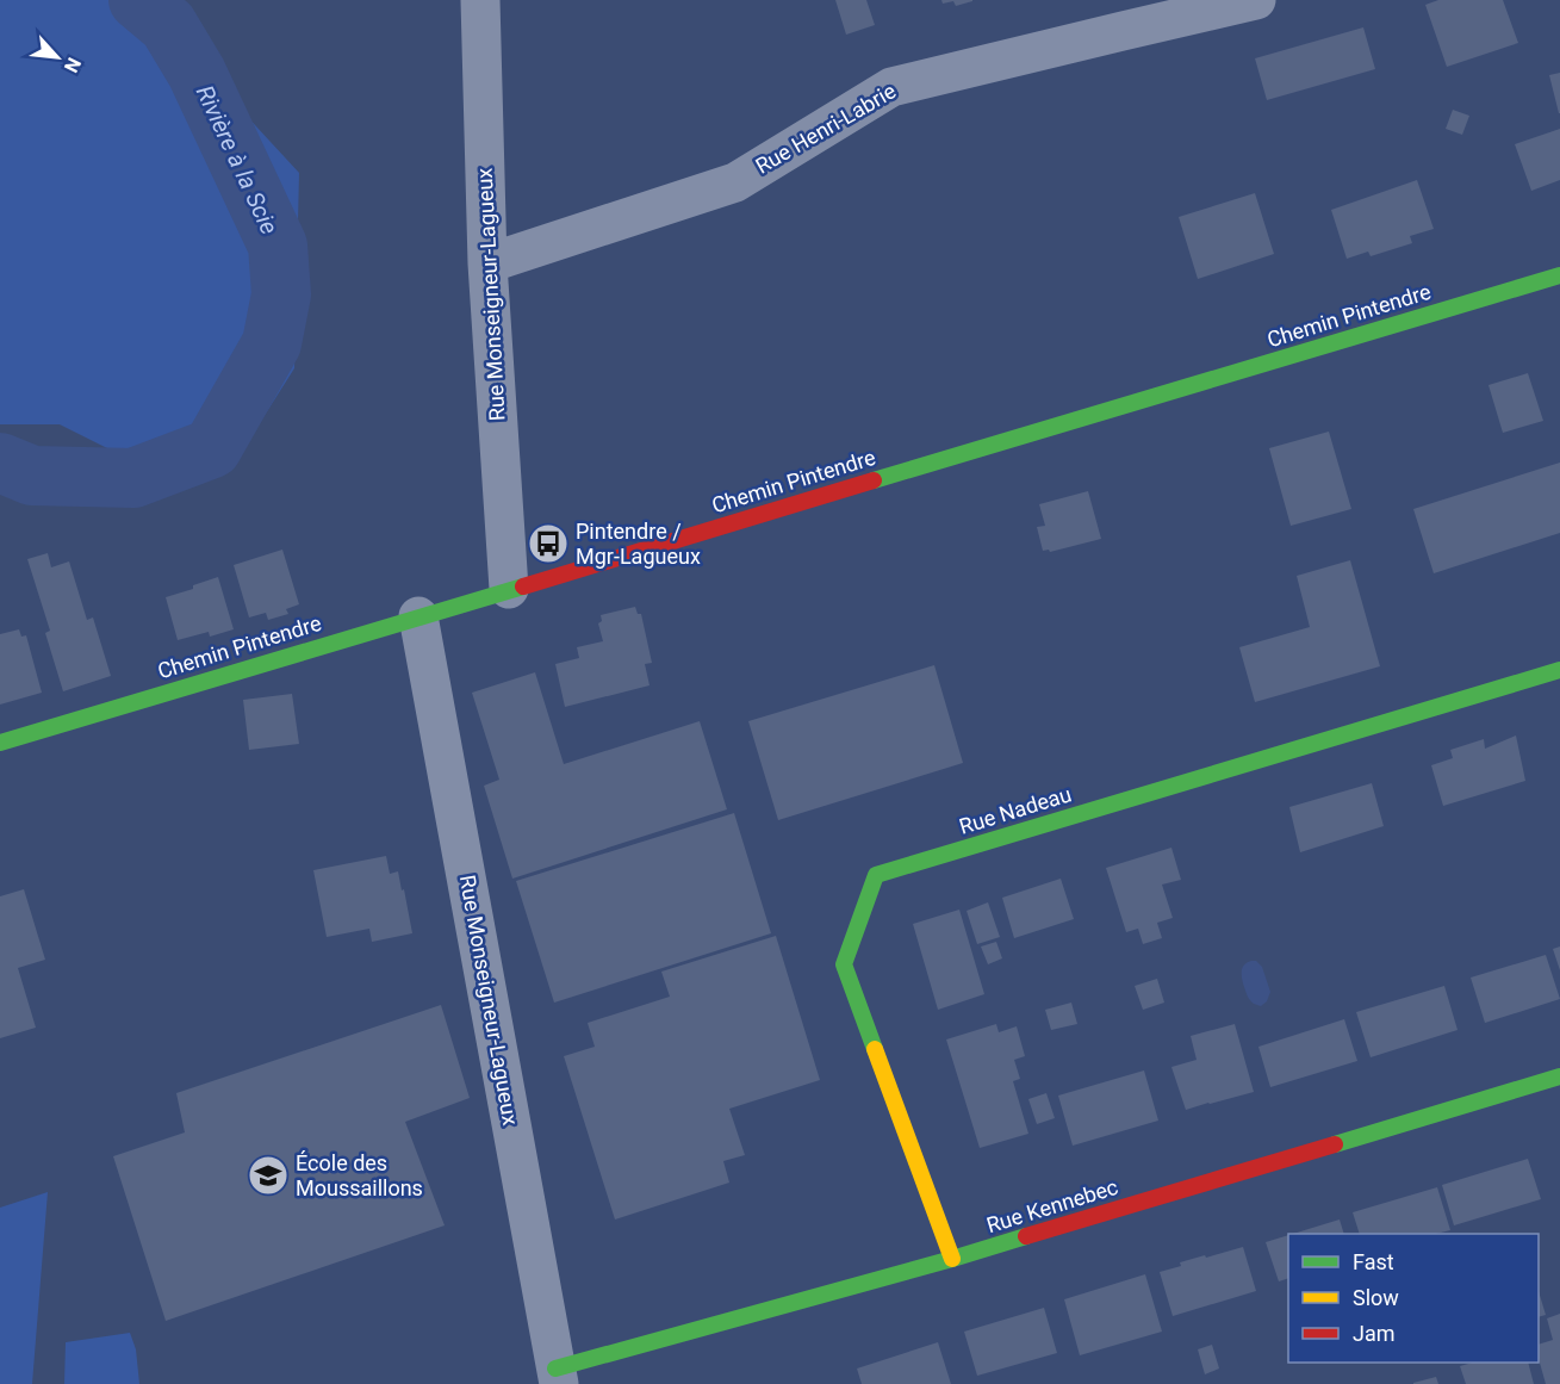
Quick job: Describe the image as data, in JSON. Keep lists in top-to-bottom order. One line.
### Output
{"streets":{"street":["Rue Henri-Labrie","Rue Monseigneur-Lagueux","Chemin Pintendre","Rue Nadeau","Rue Kennebec"]},"crossings":[["Rue Henri-Labrie","Rue Monseigneur-Lagueux"],["Rue Monseigneur-Lagueux","Chemin Pintendre"],["Rue Monseigneur-Lagueux","Rue Kennebec"],["Rue Nadeau","Rue Kennebec"]],"water":["Rivière à la Scie"],"places":{"bus stop":["Pintendre / Mgr-Lagueux"],"school or university":["École des Moussaillons"]},"legend":["Fast","Slow","Jam"],"north":"bottom right"}
